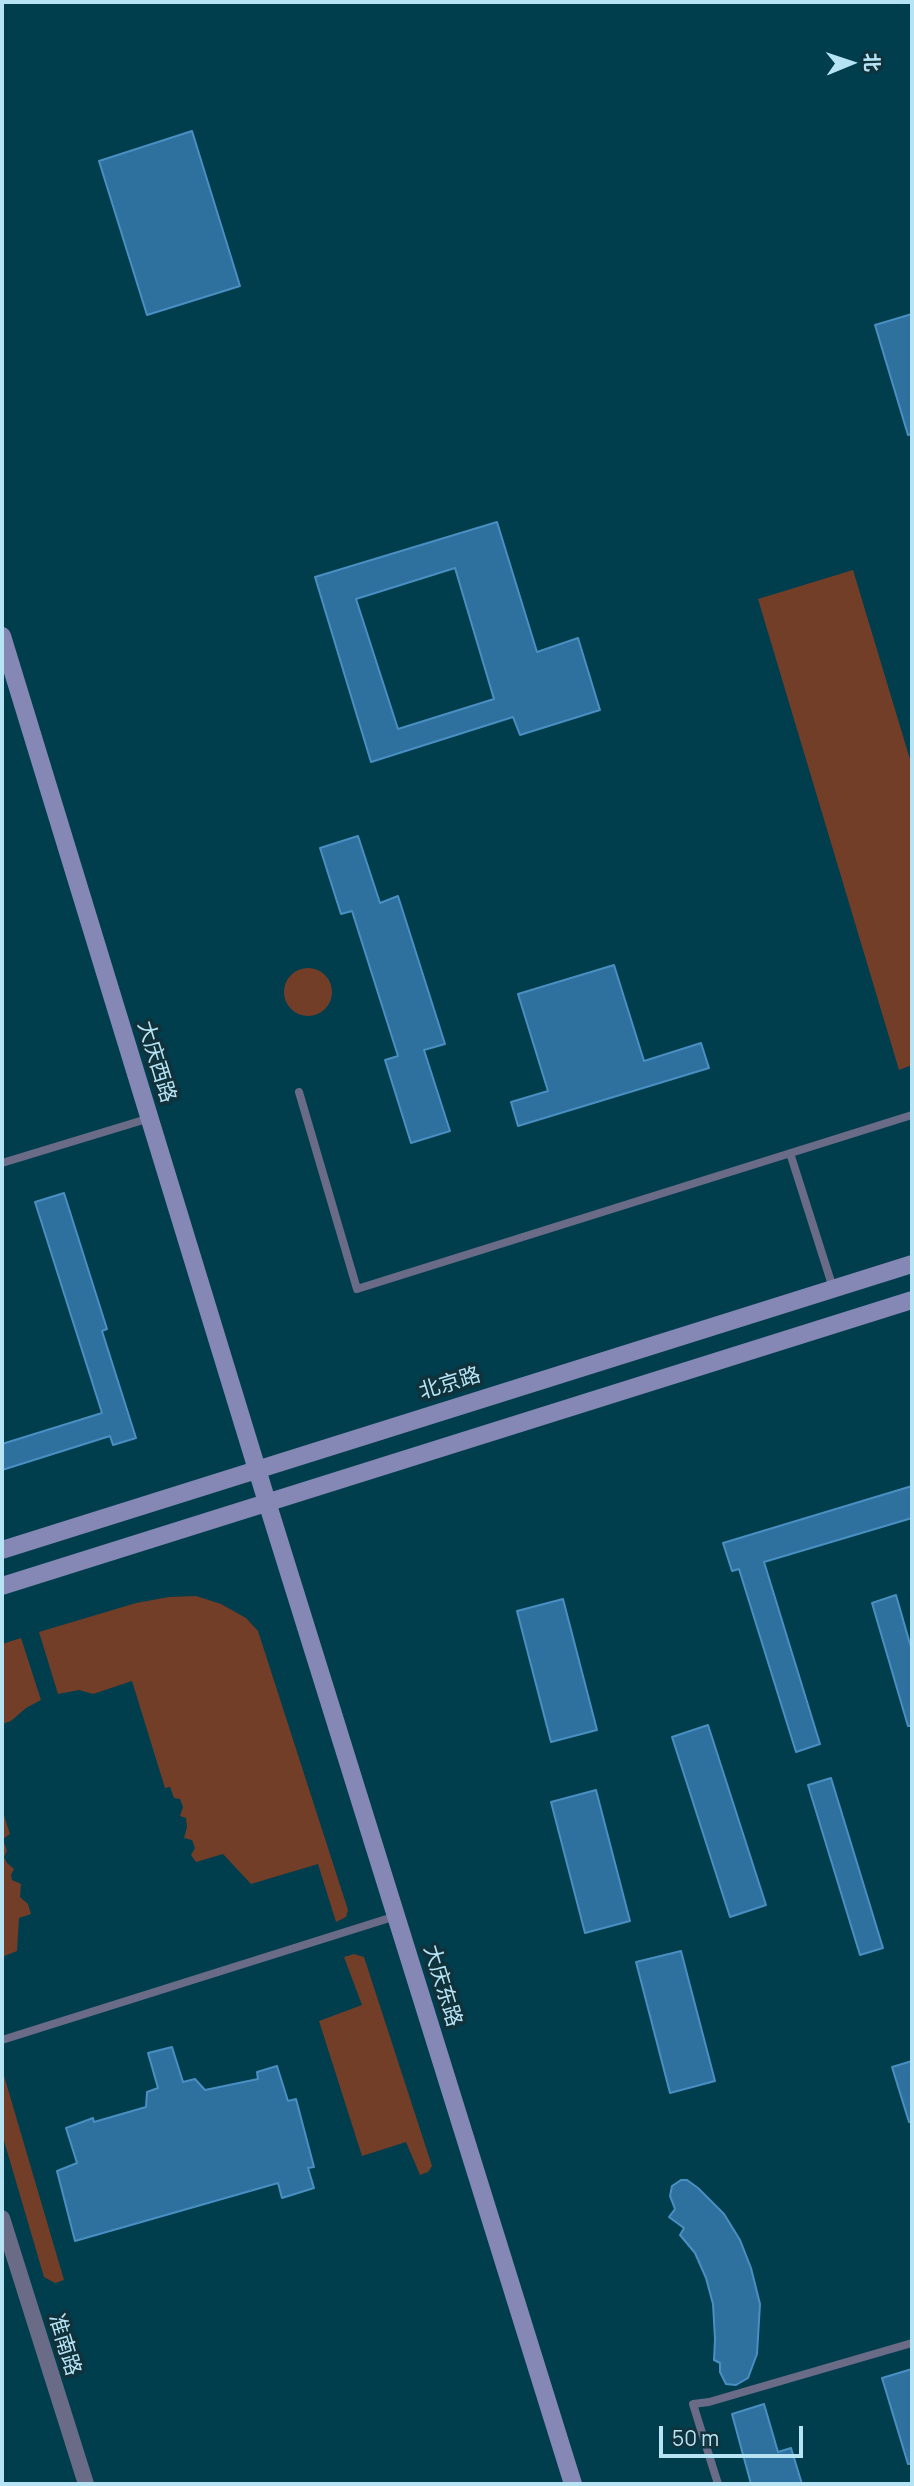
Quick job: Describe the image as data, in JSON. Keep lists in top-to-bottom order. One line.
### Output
{"streets":{"main road":["大庆西路","北京路","大庆东路"],"street":["准南路"]},"crossings":[["大庆西路","北京路"],["大庆西路","大庆东路"]],"scale_bar":"50 m","north":"right"}
